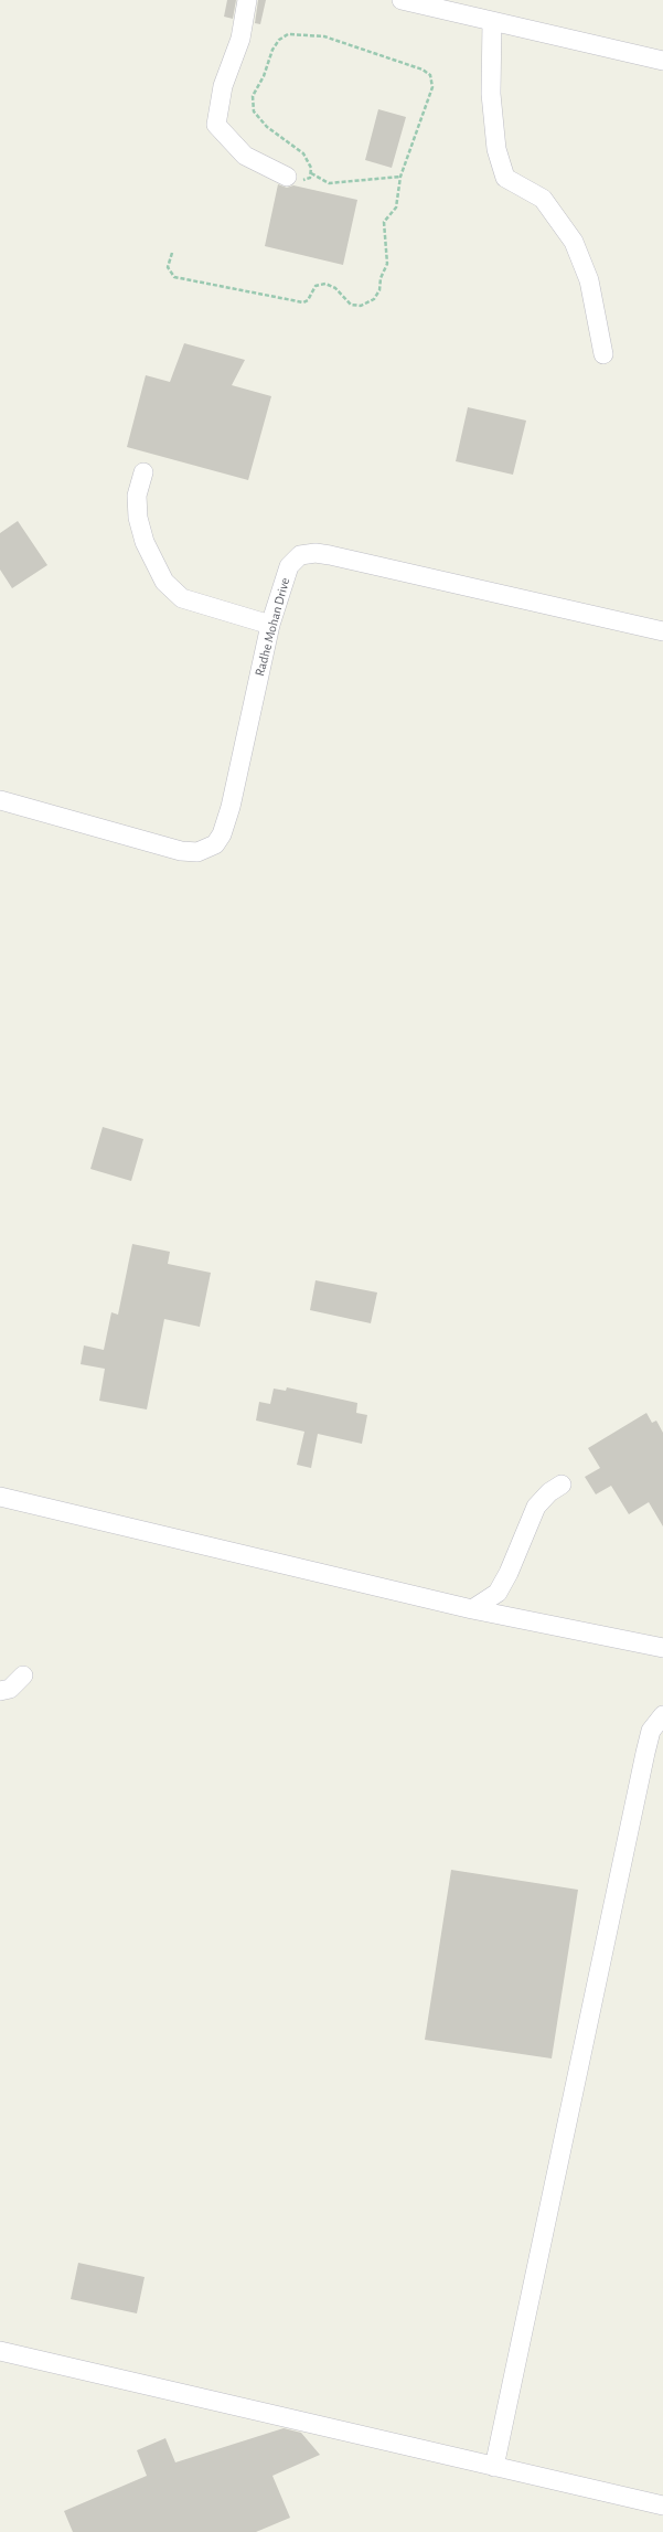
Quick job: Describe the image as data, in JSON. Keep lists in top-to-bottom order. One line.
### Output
{"streets":{"street":["Radhe Mohan Drive"]}}
